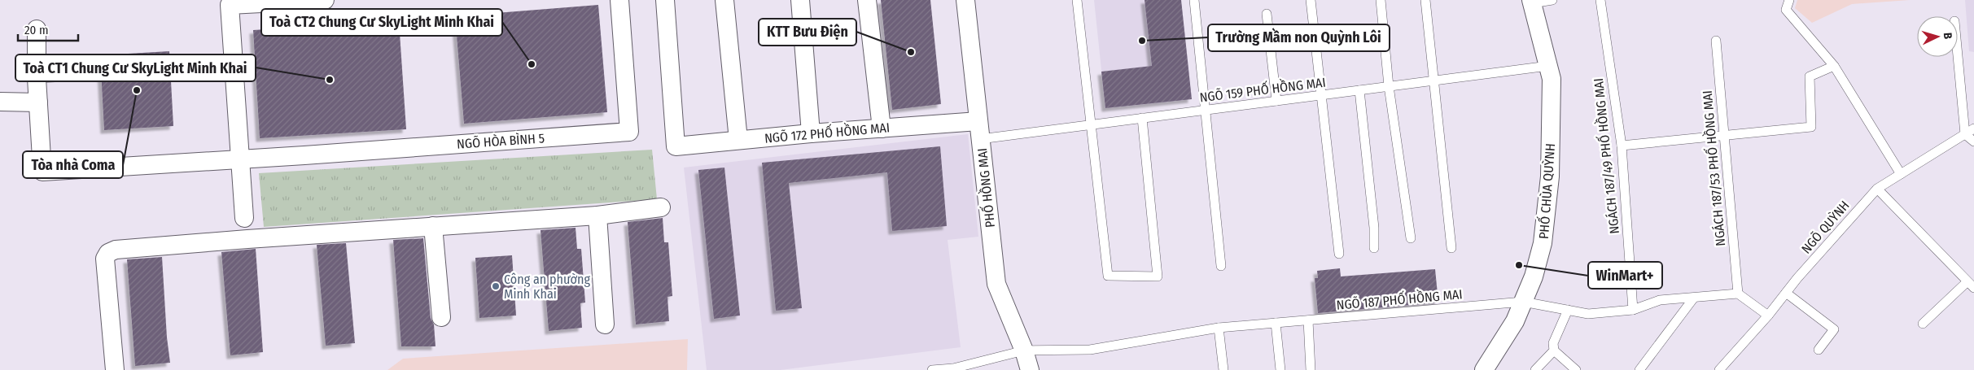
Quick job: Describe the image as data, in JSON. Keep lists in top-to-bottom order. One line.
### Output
{"streets":{"street":["NGÕ 172 PHỐ HỒNG MAI","NGÕ HÒA BÌNH 5","PHỐ HỒNG MAI","PHỐ CHÙA QUỲNH"],"lane":["NGÕ 159 PHỐ HỒNG MAI","NGÁCH 187/49 PHỐ HỒNG MAI","NGÁCH 187/53 PHỐ HỒNG MAI","NGÕ QUỲNH","NGÕ 187 PHỐ HỒNG MAI"]},"crossings":[["NGÕ 159 PHỐ HỒNG MAI","NGÕ 172 PHỐ HỒNG MAI"],["NGÕ 159 PHỐ HỒNG MAI","PHỐ HỒNG MAI"],["NGÕ 159 PHỐ HỒNG MAI","PHỐ CHÙA QUỲNH"],["NGÕ 172 PHỐ HỒNG MAI","PHỐ HỒNG MAI"],["NGÁCH 187/49 PHỐ HỒNG MAI","NGÕ 187 PHỐ HỒNG MAI"],["NGÁCH 187/53 PHỐ HỒNG MAI","NGÕ 187 PHỐ HỒNG MAI"],["PHỐ HỒNG MAI","NGÕ 187 PHỐ HỒNG MAI"],["PHỐ CHÙA QUỲNH","NGÕ 187 PHỐ HỒNG MAI"]],"places":["Trường Mầm non Quỳnh Lôi","KTT Bưu Điện","Toà CT2 Chung Cư SkyLight Minh Khai","Toà CT1 Chung Cư SkyLight Minh Khai","Tòa nhà Coma","WinMart+","Công an phường Minh Khai"],"scale_bar":"20 m","north":"right"}
